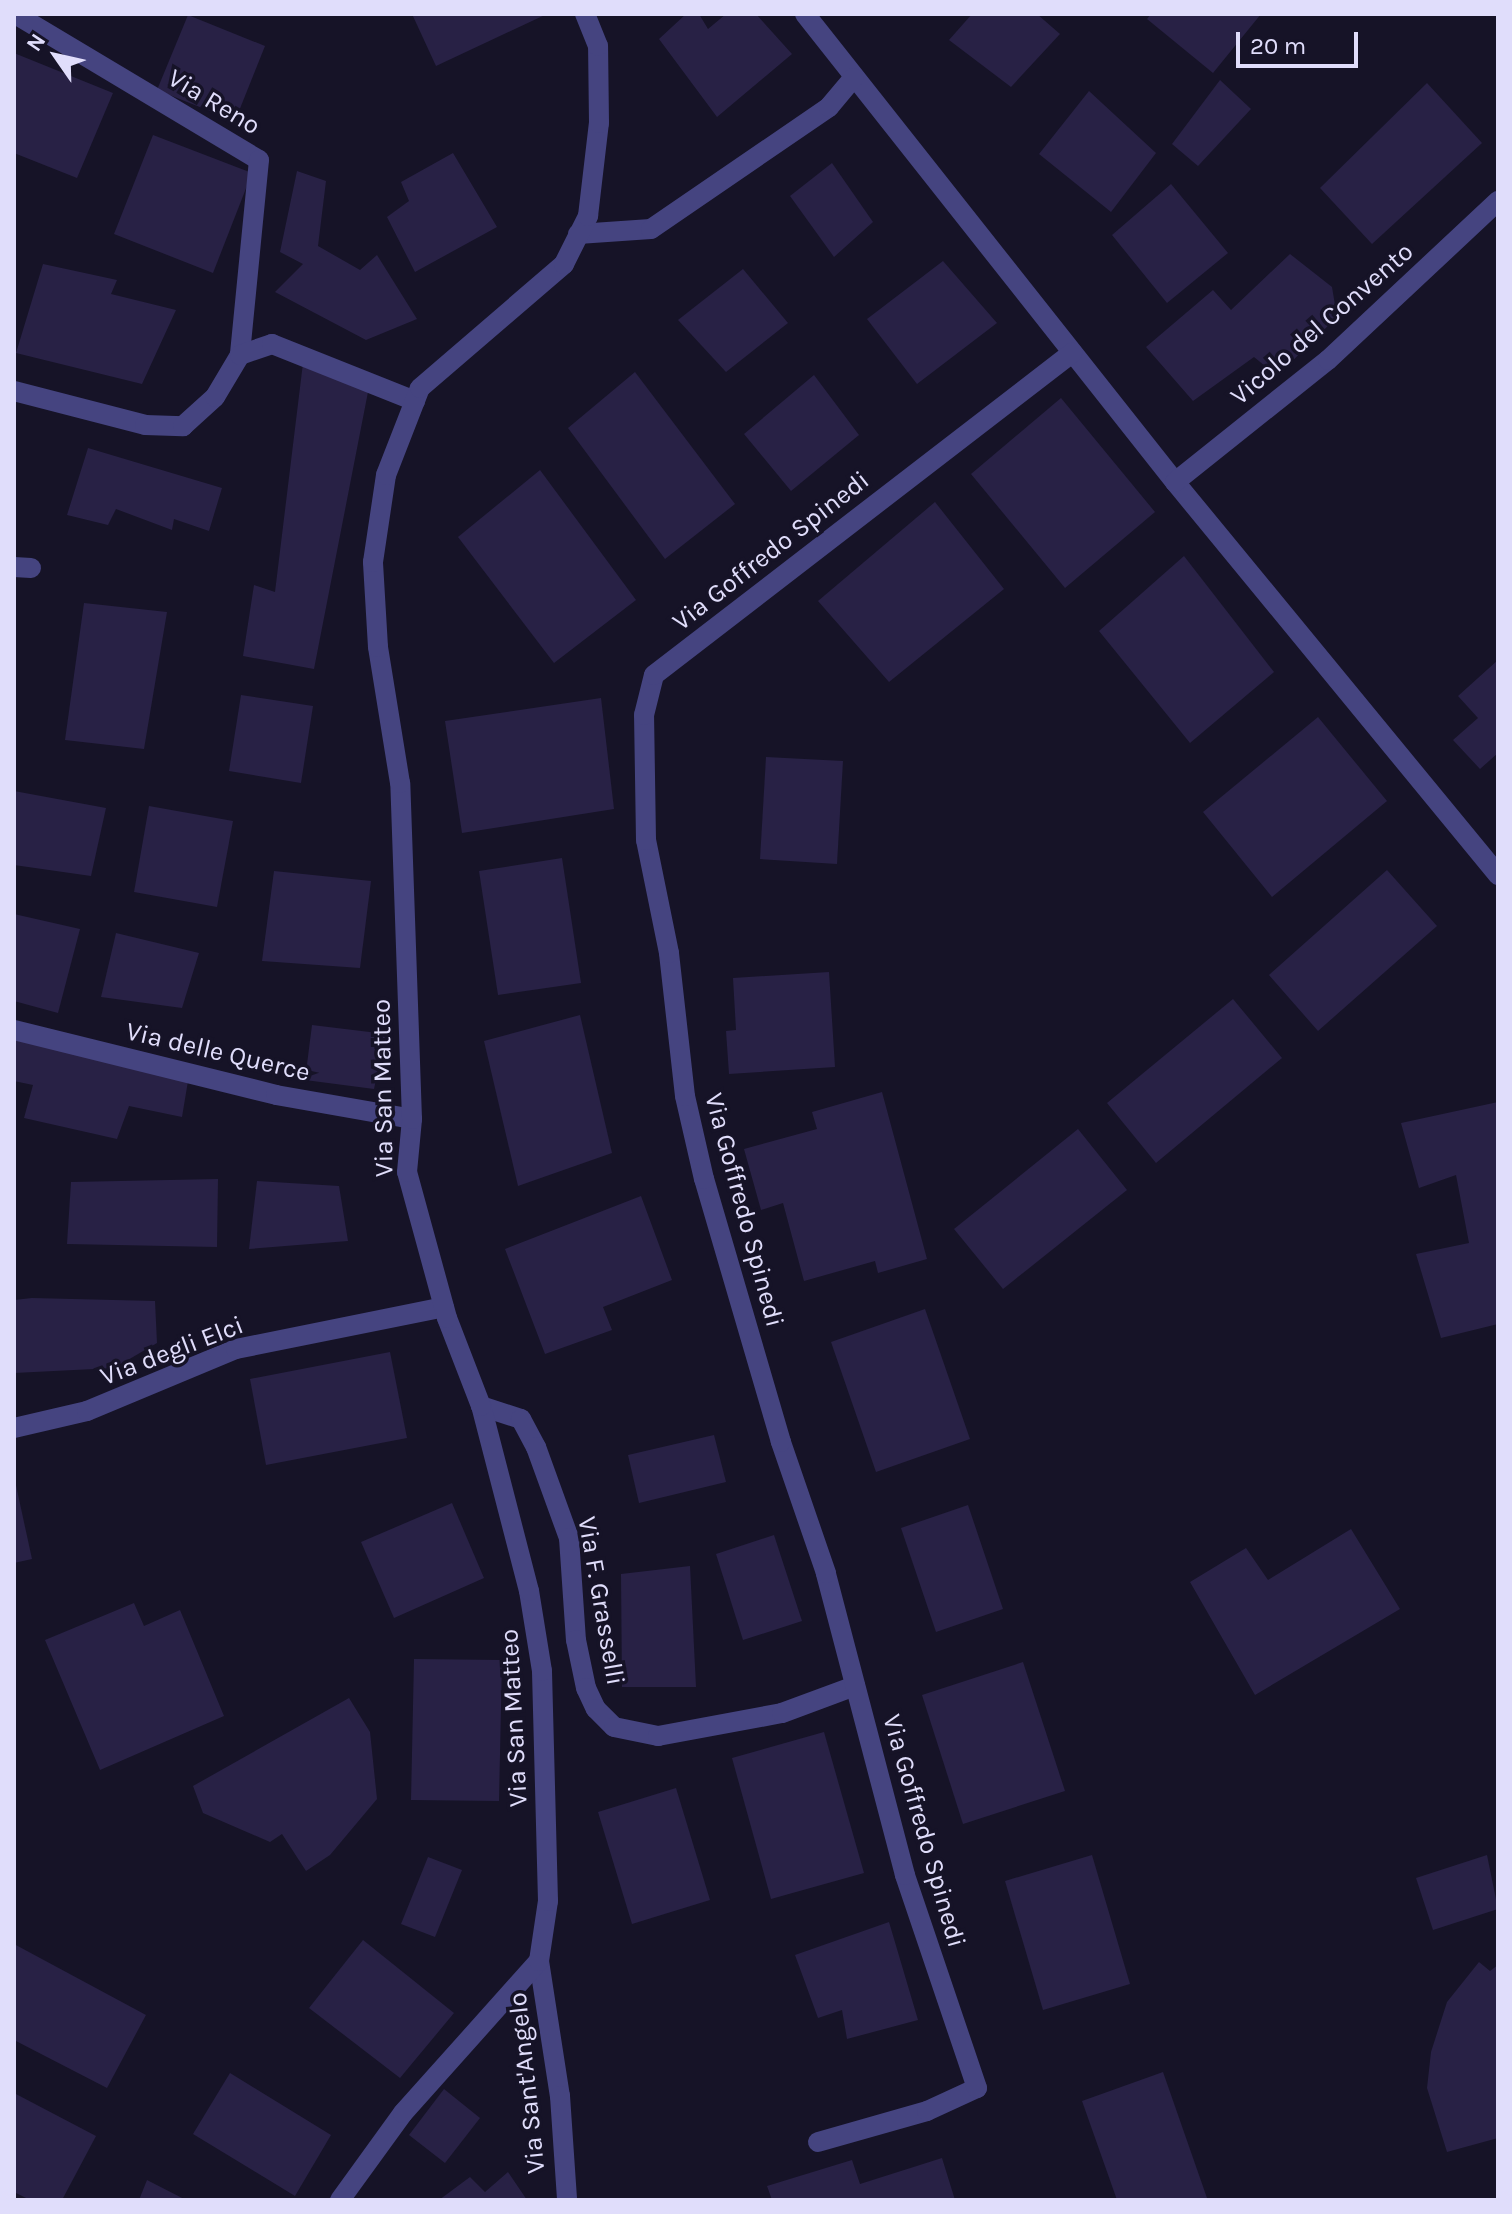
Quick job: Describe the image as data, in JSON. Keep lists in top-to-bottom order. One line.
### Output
{"streets":{"street":["Via Reno","Vicolo del Convento","Via Goffredo Spinedi","Via delle Querce","Via San Matteo","Via degli Elci","Via F. Grasselli","Via Sant'Angelo"]},"crossings":[["Via Goffredo Spinedi","Via F. Grasselli"],["Via delle Querce","Via San Matteo"],["Via San Matteo","Via degli Elci"],["Via San Matteo","Via F. Grasselli"],["Via San Matteo","Via Sant'Angelo"]],"scale_bar":"20 m","north":"top left"}
